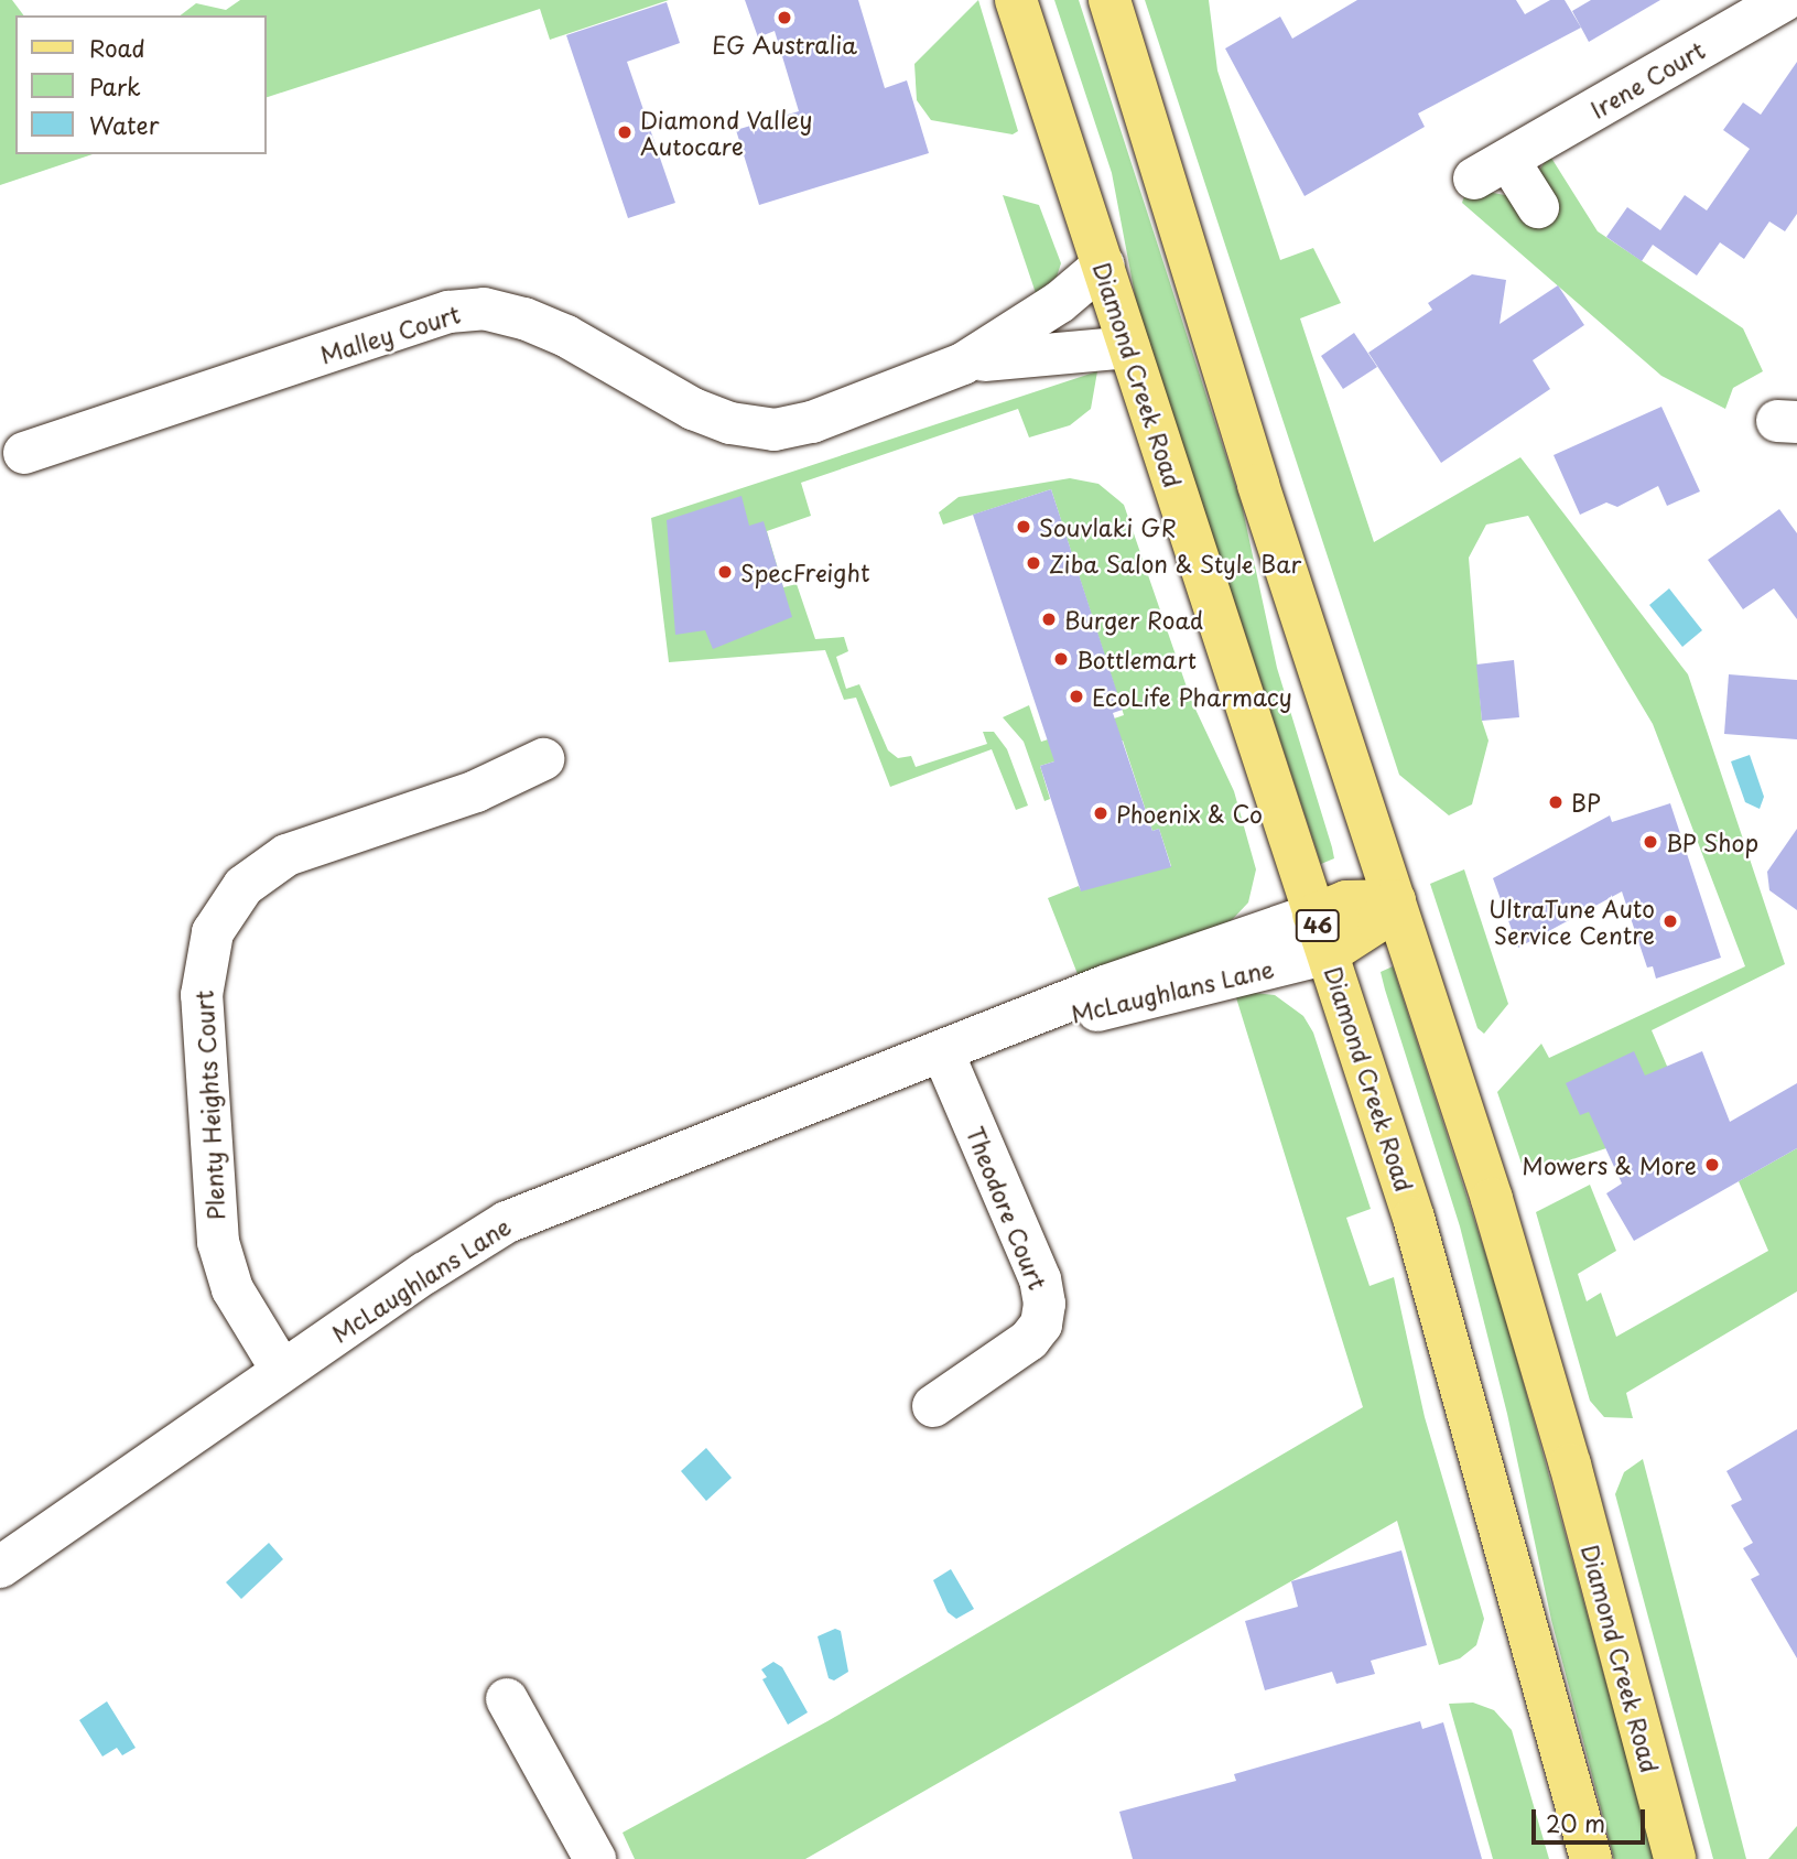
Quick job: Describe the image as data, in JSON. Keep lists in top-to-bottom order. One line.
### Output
{"streets":{"main road":["Diamond Creek Road","46"],"street":["Irene Court","Malley Court","McLaughlans Lane","Plenty Heights Court","Theodore Court"]},"crossings":[["Malley Court","Diamond Creek Road"],["Diamond Creek Road","McLaughlans Lane"],["McLaughlans Lane","Plenty Heights Court"],["McLaughlans Lane","Theodore Court"]],"places":["EG Australia","Diamond Valley Autocare","Souvlaki GR","Ziba Salon & Style Bar","SpecFreight","Burger Road","Bottlemart","EcoLife Pharmacy","BP","Phoenix & Co","BP Shop","UltraTune Auto Service Centre","Mowers & More"],"legend":["Road","Park","Water"],"scale_bar":"20 m"}
